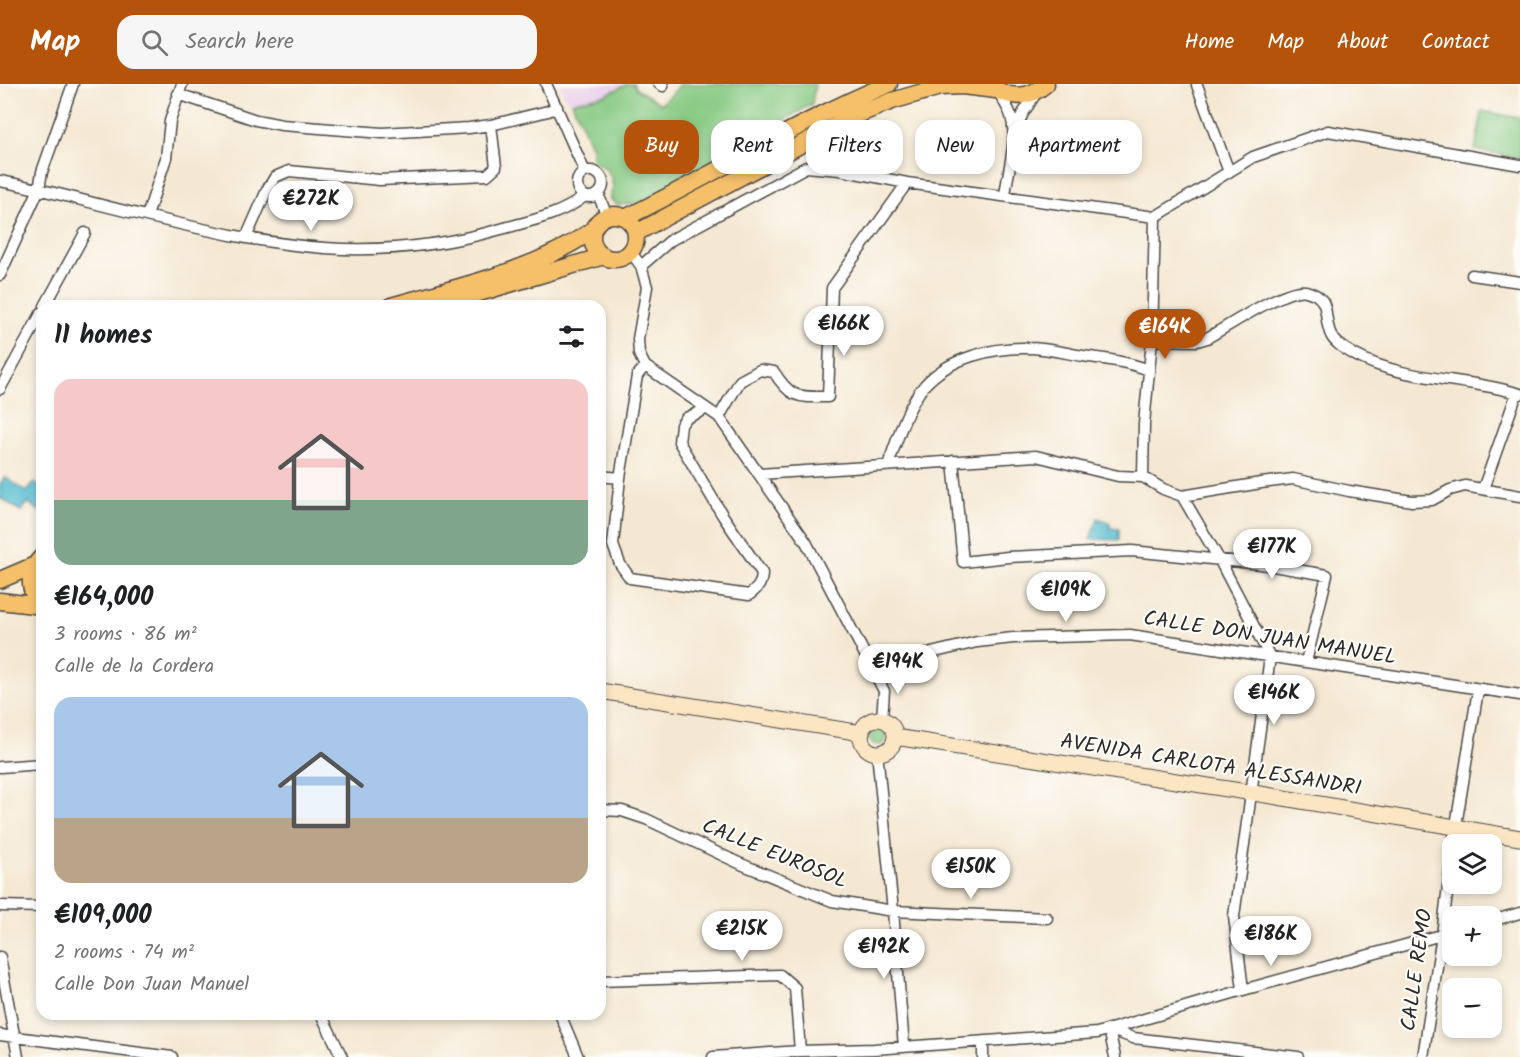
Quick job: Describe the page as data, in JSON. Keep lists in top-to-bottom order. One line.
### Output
{"streets":{"main road":["AVENIDA CARLOTA ALESSANDRI"],"street":["CALLE DON JUAN MANUEL","CALLE EUROSOL","CALLE REMO"]},"page":{"header":"Map","search":"Search here","nav":["Home","Map","About","Contact"],"chip":["Buy","Rent","Filters","New","Apartment"],"price":["€272K","€166K","€164K","€177K","€109K","€194K","€146K","€150K","€215K","€186K","€192K"],"heading":"11 homes","list":[{"name":"€164,000","note":"3 rooms · 86 m² · Calle de la Cordera"},{"name":"€109,000","note":"2 rooms · 74 m² · Calle Don Juan Manuel"}],"map_buttons":["+","−"]}}
